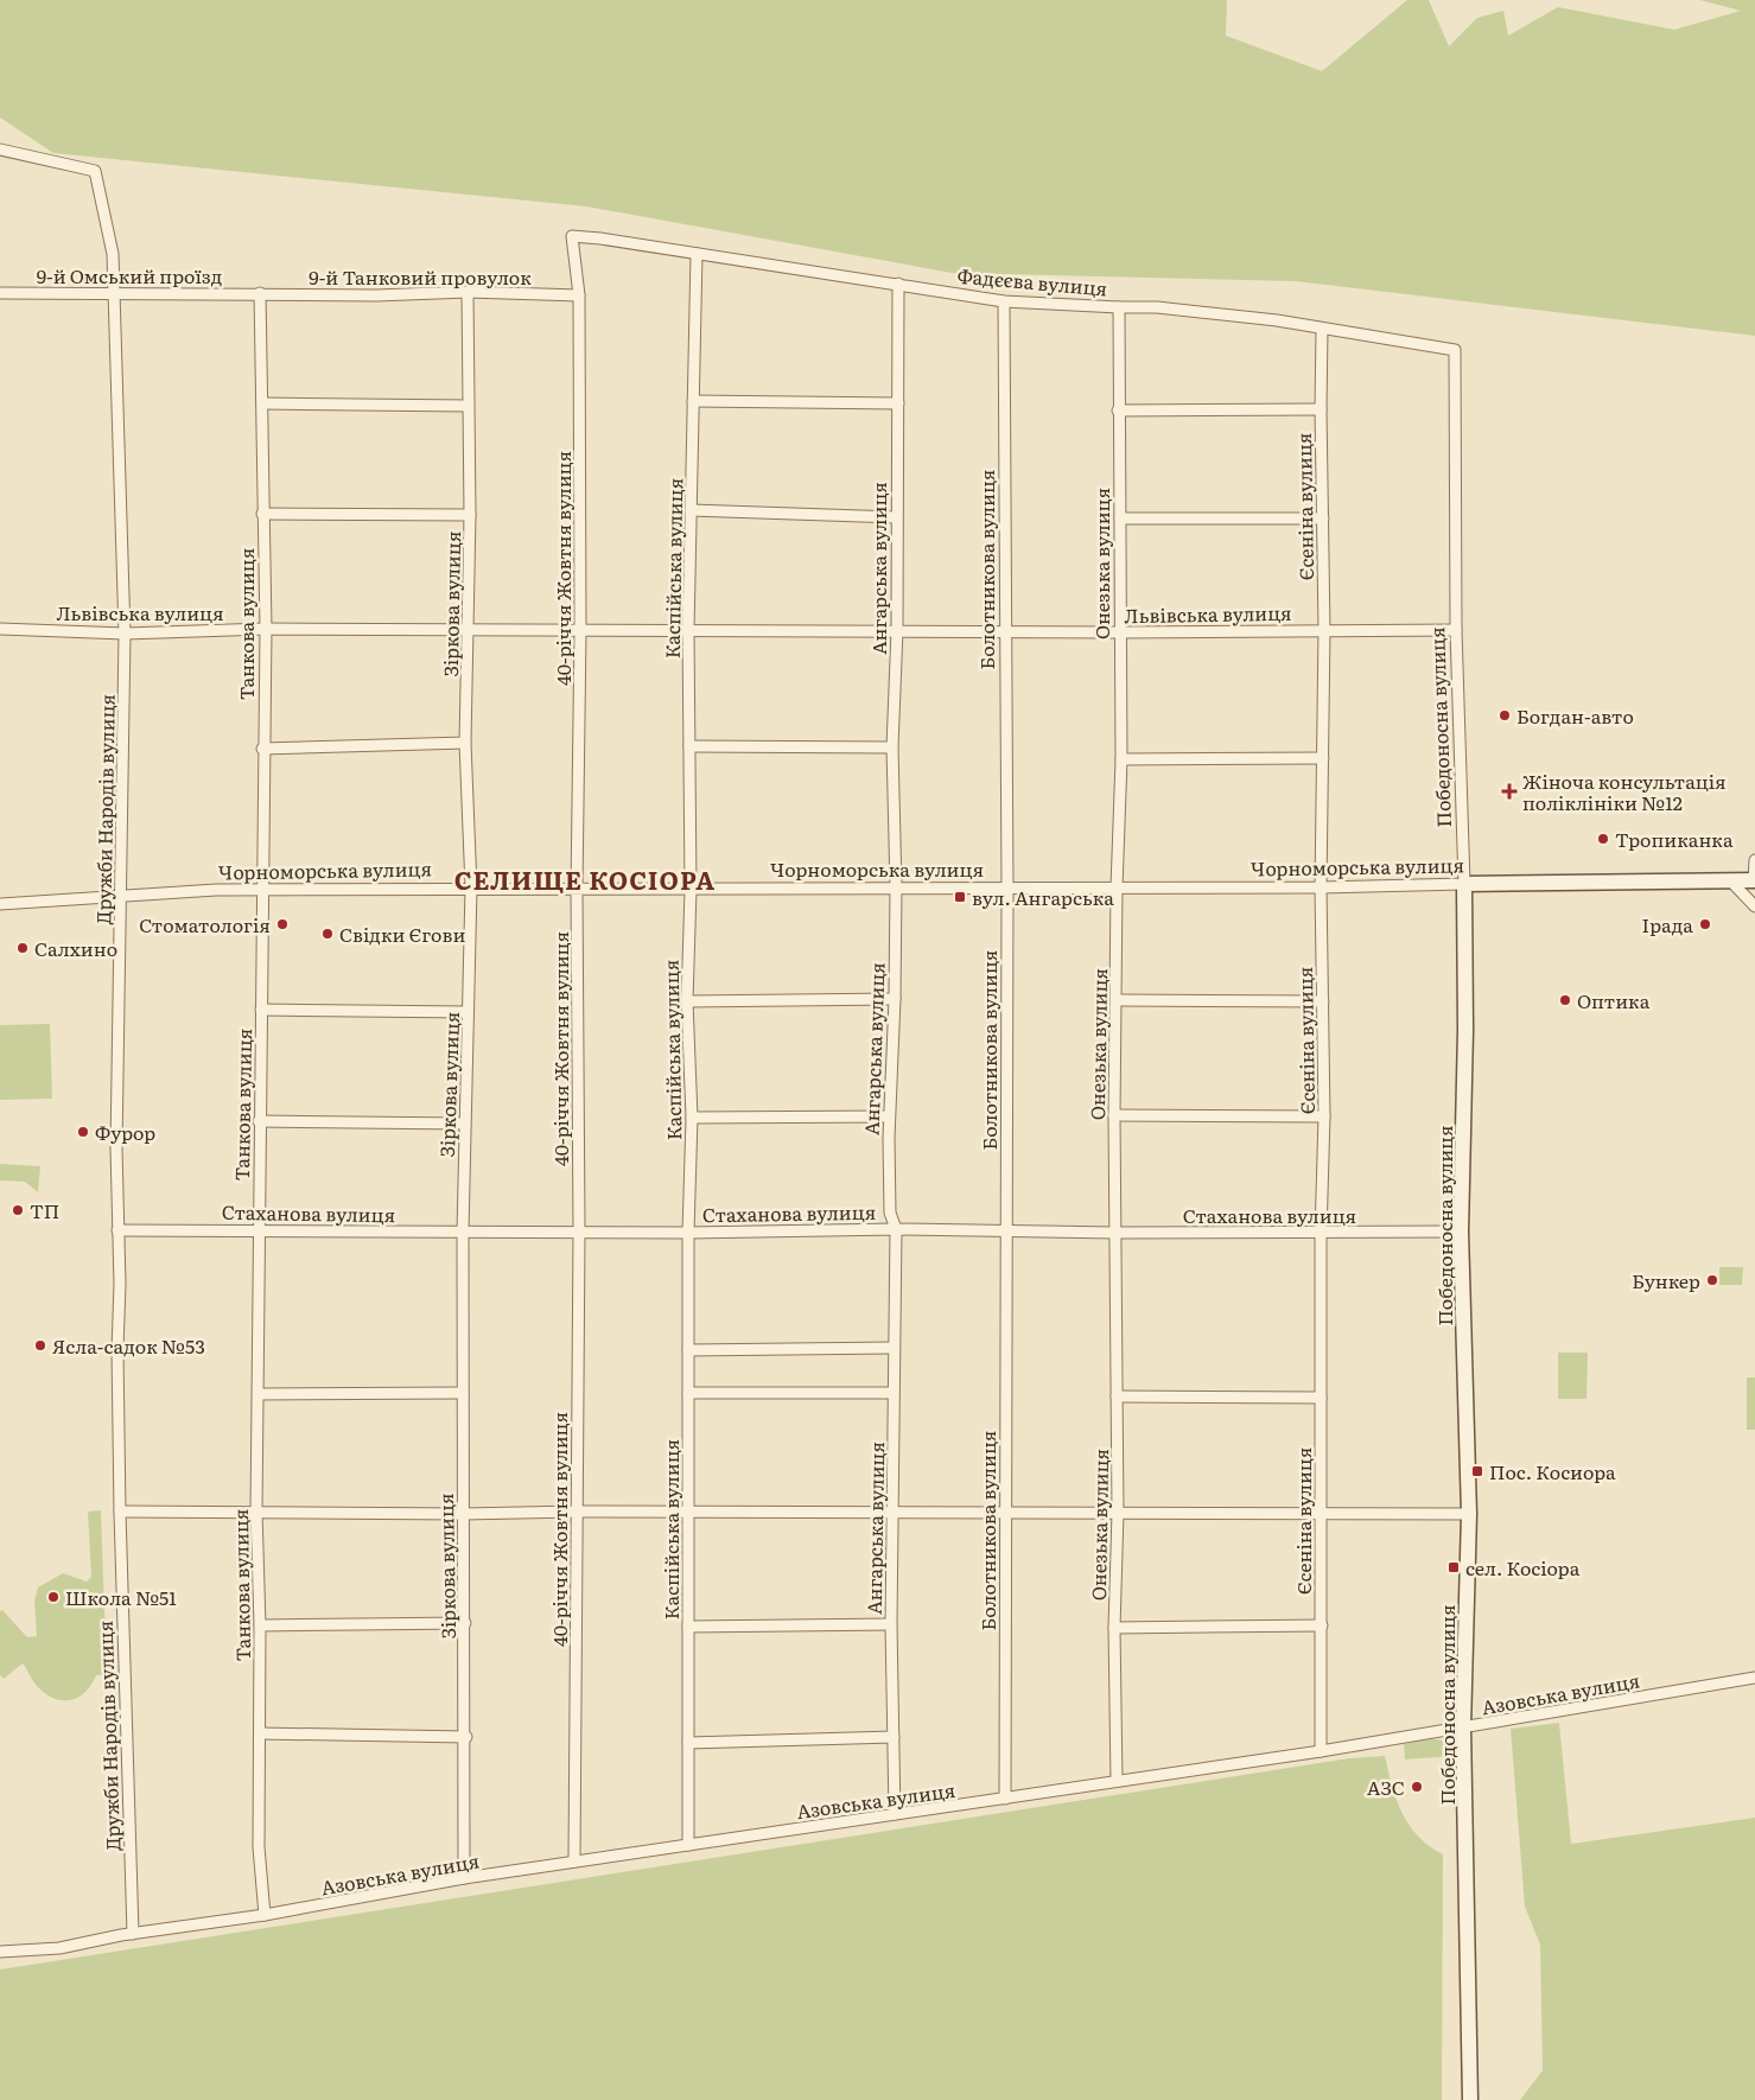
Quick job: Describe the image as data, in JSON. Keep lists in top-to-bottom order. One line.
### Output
{"streets":{"street":["9-й Омський проїзд","9-й Танковий провулок","Фадєєва вулиця","Єсеніна вулиця","Онезька вулиця","40-річчя Жовтня вулиця","Каспійська вулиця","Ангарська вулиця","Болотникова вулиця","Зіркова вулиця","Львівська вулиця","Танкова вулиця","Победоносна вулиця","Дружби Народів вулиця","Чорноморська вулиця","Стаханова вулиця","Азовська вулиця"]},"crossings":[["9-й Омський проїзд","9-й Танковий провулок"],["9-й Омський проїзд","Танкова вулиця"],["9-й Омський проїзд","Дружби Народів вулиця"],["9-й Танковий провулок","40-річчя Жовтня вулиця"],["9-й Танковий провулок","Зіркова вулиця"],["9-й Танковий провулок","Танкова вулиця"],["Фадєєва вулиця","Єсеніна вулиця"],["Фадєєва вулиця","Онезька вулиця"],["Фадєєва вулиця","40-річчя Жовтня вулиця"],["Фадєєва вулиця","Каспійська вулиця"],["Фадєєва вулиця","Ангарська вулиця"],["Фадєєва вулиця","Болотникова вулиця"],["Фадєєва вулиця","Победоносна вулиця"],["Єсеніна вулиця","Львівська вулиця"],["Єсеніна вулиця","Чорноморська вулиця"],["Єсеніна вулиця","Стаханова вулиця"],["Єсеніна вулиця","Азовська вулиця"],["Онезька вулиця","Львівська вулиця"],["Онезька вулиця","Чорноморська вулиця"],["Онезька вулиця","Стаханова вулиця"],["Онезька вулиця","Азовська вулиця"],["40-річчя Жовтня вулиця","Львівська вулиця"],["40-річчя Жовтня вулиця","Чорноморська вулиця"],["40-річчя Жовтня вулиця","Стаханова вулиця"],["40-річчя Жовтня вулиця","Азовська вулиця"],["Каспійська вулиця","Львівська вулиця"],["Каспійська вулиця","Чорноморська вулиця"],["Каспійська вулиця","Стаханова вулиця"],["Каспійська вулиця","Азовська вулиця"],["Ангарська вулиця","Львівська вулиця"],["Ангарська вулиця","Чорноморська вулиця"],["Ангарська вулиця","Стаханова вулиця"],["Ангарська вулиця","Азовська вулиця"],["Болотникова вулиця","Львівська вулиця"],["Болотникова вулиця","Чорноморська вулиця"],["Болотникова вулиця","Стаханова вулиця"],["Болотникова вулиця","Азовська вулиця"],["Зіркова вулиця","Львівська вулиця"],["Зіркова вулиця","Чорноморська вулиця"],["Зіркова вулиця","Стаханова вулиця"],["Зіркова вулиця","Азовська вулиця"],["Львівська вулиця","Танкова вулиця"],["Львівська вулиця","Победоносна вулиця"],["Львівська вулиця","Дружби Народів вулиця"],["Танкова вулиця","Чорноморська вулиця"],["Танкова вулиця","Стаханова вулиця"],["Танкова вулиця","Азовська вулиця"],["Победоносна вулиця","Чорноморська вулиця"],["Победоносна вулиця","Стаханова вулиця"],["Победоносна вулиця","Азовська вулиця"],["Дружби Народів вулиця","Чорноморська вулиця"],["Дружби Народів вулиця","Стаханова вулиця"],["Дружби Народів вулиця","Азовська вулиця"]],"districts":["СЕЛИЩЕ КОСІОРА"],"places":{"other":["Богдан-авто","Тропиканка","Стоматологія","Ірада","Свідки Єгови","Салхино","Оптика","Фурор","ТП","Бункер","Ясла-садок №53","Школа №51","АЗС"],"health":["Жіноча консультація поліклініки №12"],"transit":["вул. Ангарська","Пос. Косиора","сел. Косіора"]}}
